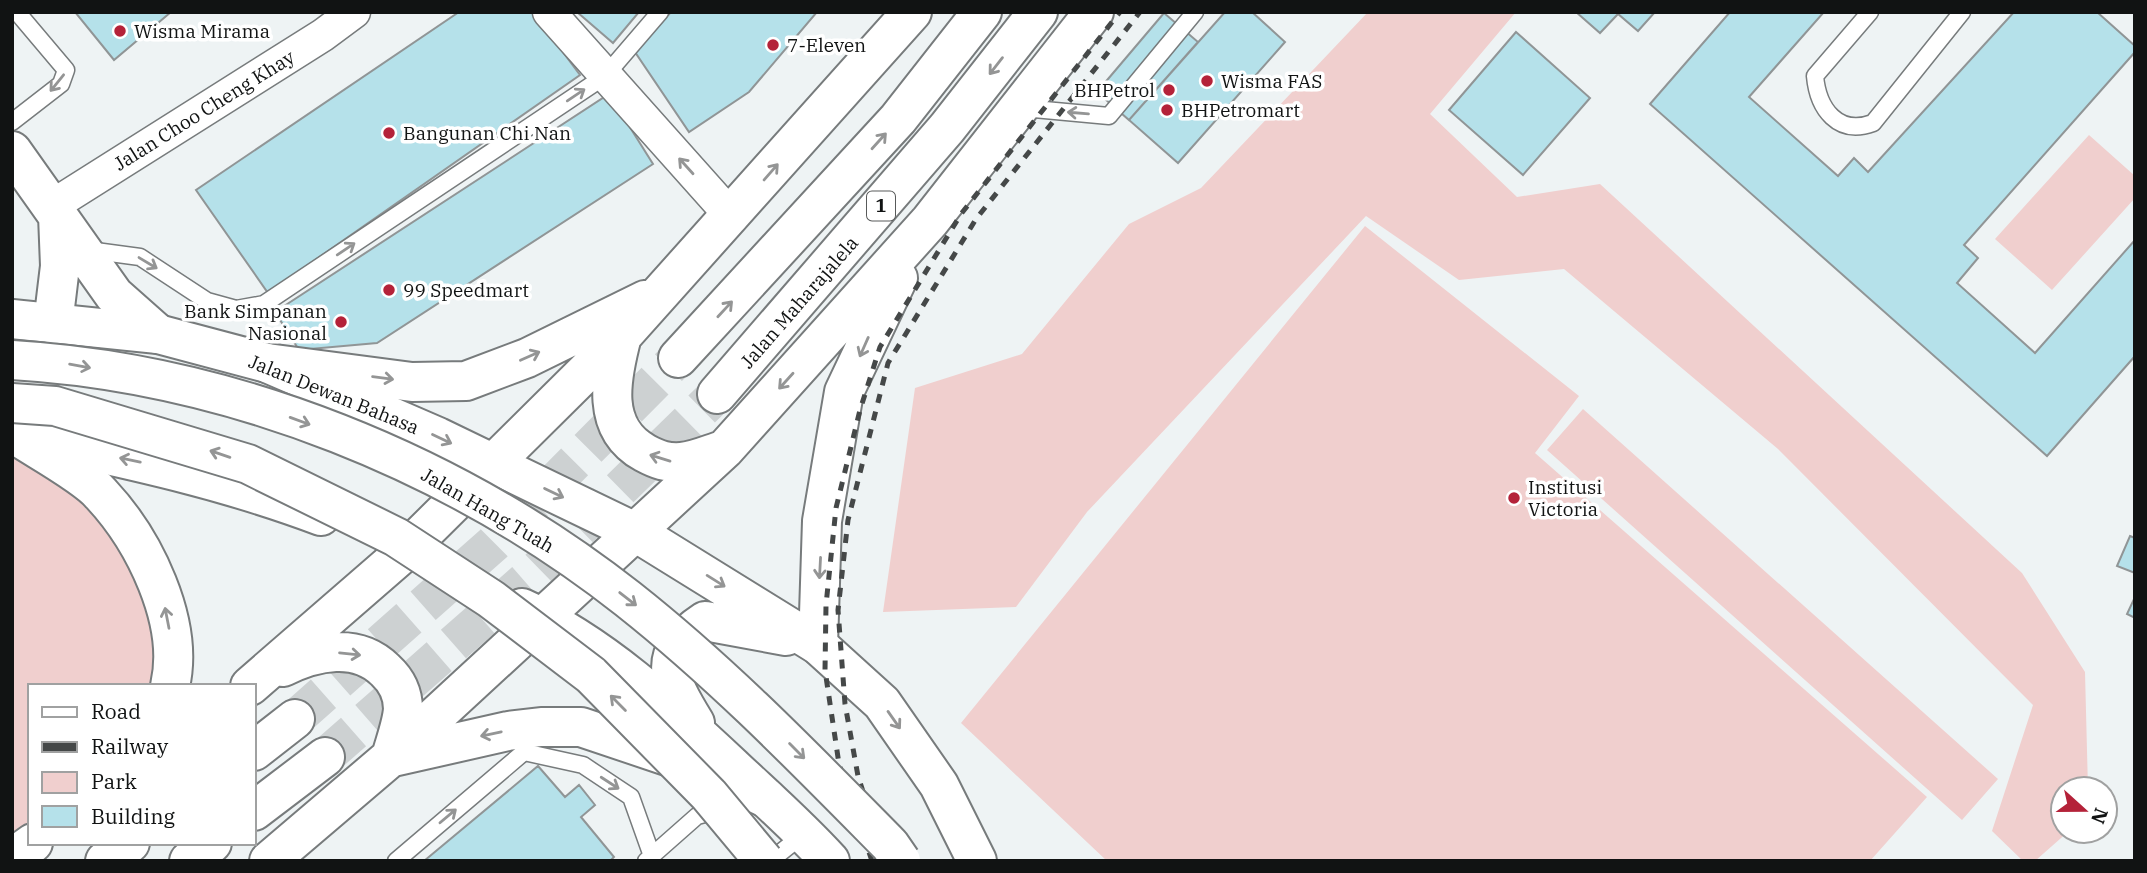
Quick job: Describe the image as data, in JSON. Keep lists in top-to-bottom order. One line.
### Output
{"streets":{"main road":["1","Jalan Maharajalela","Jalan Dewan Bahasa","Jalan Hang Tuah"],"street":["Jalan Choo Cheng Khay"]},"places":["Wisma Mirama","7-Eleven","Wisma FAS","BHPetrol","BHPetromart","Bangunan Chi Nan","99 Speedmart","Bank Simpanan Nasional","Institusi Victoria"],"legend":["Road","Railway","Park","Building"],"north":"right"}
